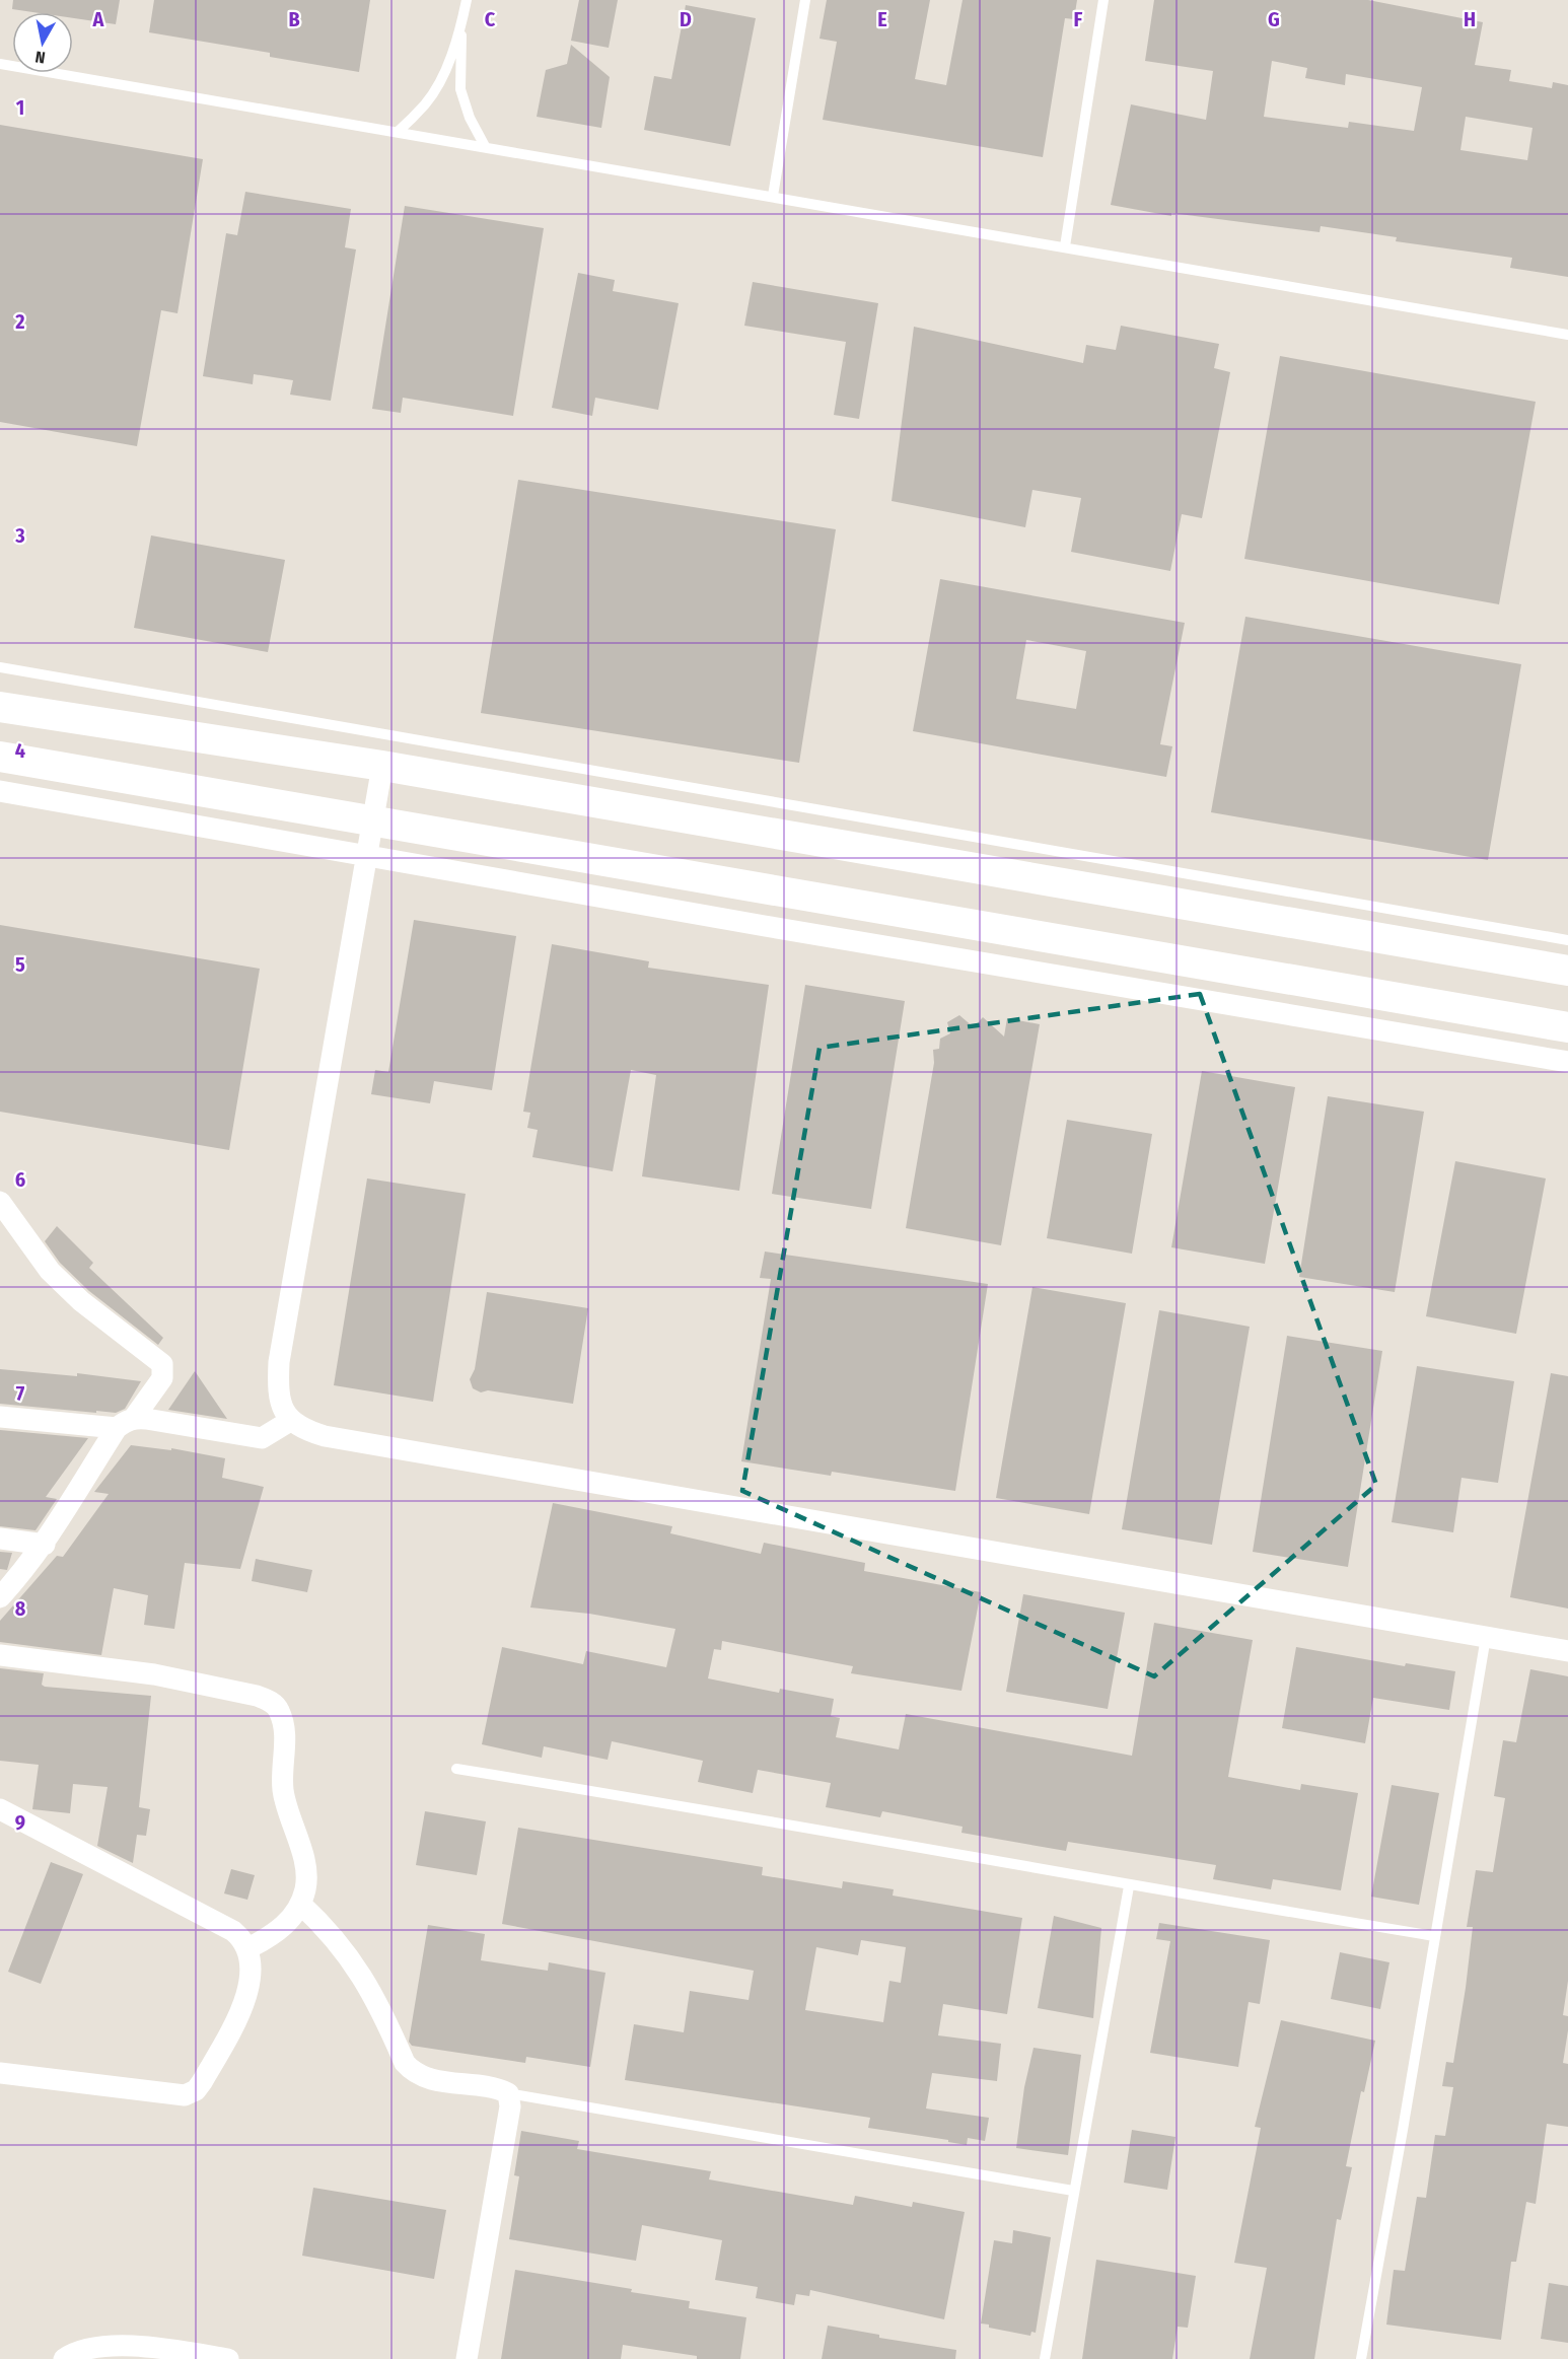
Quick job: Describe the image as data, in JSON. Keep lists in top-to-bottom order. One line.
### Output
{"north":"bottom","grid":{"columns":["A","B","C","D","E","F","G","H"],"rows":["1","2","3","4","5","6","7","8","9"]}}
